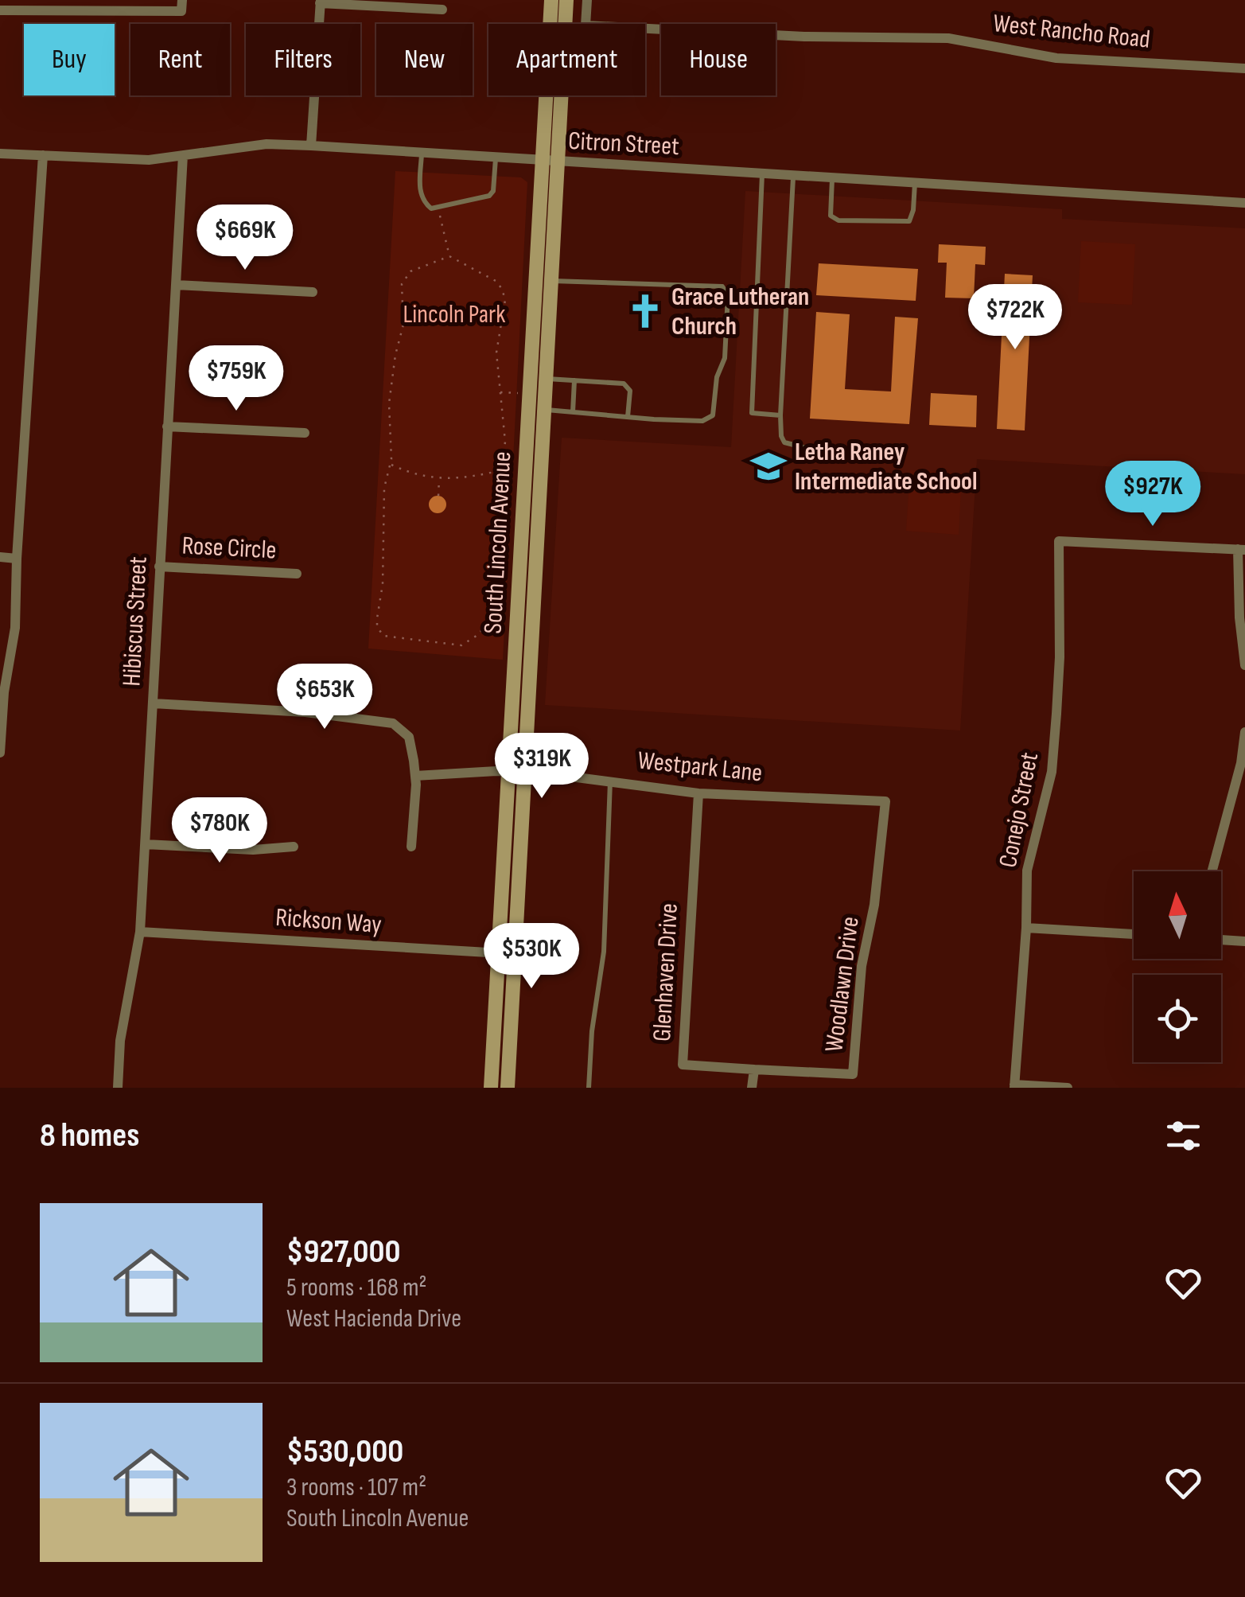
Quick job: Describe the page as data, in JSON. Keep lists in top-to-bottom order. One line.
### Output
{"streets":{"main road":["South Lincoln Avenue"],"street":["West Rancho Road","Citron Street","Rose Circle","Hibiscus Street","Westpark Lane","Conejo Street","Rickson Way","Glenhaven Drive","Woodlawn Drive"]},"crossings":[["Citron Street","South Lincoln Avenue"],["Citron Street","Hibiscus Street"],["South Lincoln Avenue","Westpark Lane"],["South Lincoln Avenue","Rickson Way"],["Rose Circle","Hibiscus Street"],["Hibiscus Street","Rickson Way"],["Westpark Lane","Glenhaven Drive"],["Westpark Lane","Woodlawn Drive"],["Glenhaven Drive","Woodlawn Drive"]],"parks":["Lincoln Park"],"places":{"church":["Grace Lutheran Church"],"school or university":["Letha Raney Intermediate School"]},"north":"top","page":{"chip":["Buy","Rent","Filters","New","Apartment","House"],"price":["$669K","$722K","$759K","$927K","$653K","$319K","$780K","$530K"],"heading":"8 homes","list":[{"name":"$927,000","note":"5 rooms · 168 m² · West Hacienda Drive"},{"name":"$530,000","note":"3 rooms · 107 m² · South Lincoln Avenue"}]}}
